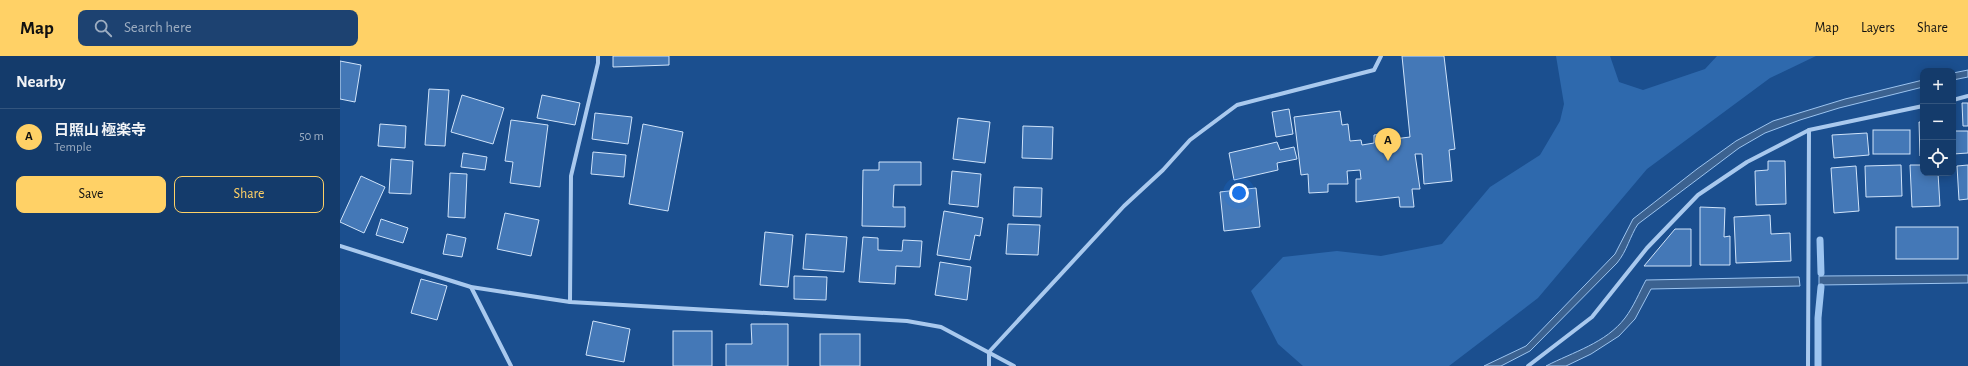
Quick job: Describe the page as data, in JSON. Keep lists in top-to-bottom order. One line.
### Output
{"page":{"header":"Map","search":"Search here","nav":["Map","Layers","Share"],"heading":"Nearby","map_buttons":["+","−"],"list":[{"mark":"A","name":"日照山 極楽寺","note":"Temple","value":"50 m"}],"pins":"A","buttons":["Save","Share"]}}
